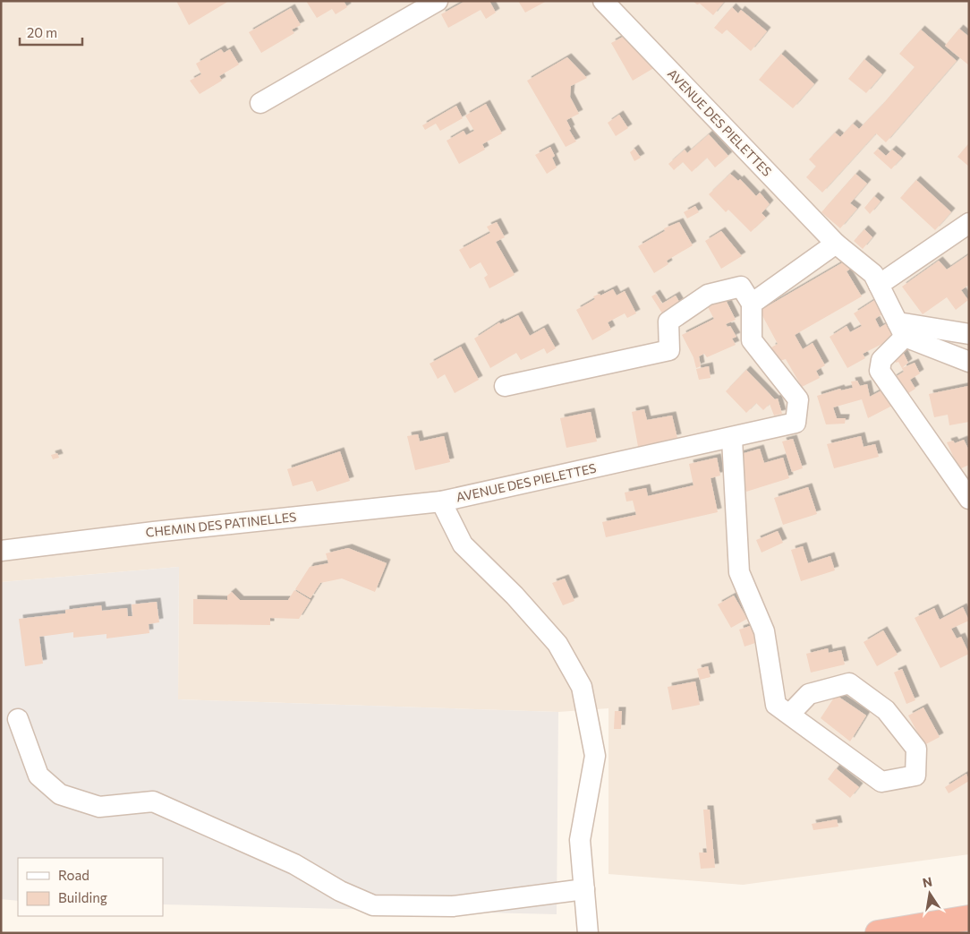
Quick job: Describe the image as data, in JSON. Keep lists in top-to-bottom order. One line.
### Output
{"streets":{"street":["AVENUE DES PIELETTES","CHEMIN DES PATINELLES"]},"crossings":[["AVENUE DES PIELETTES","CHEMIN DES PATINELLES"]],"legend":["Road","Building"],"scale_bar":"20 m","north":"top"}
